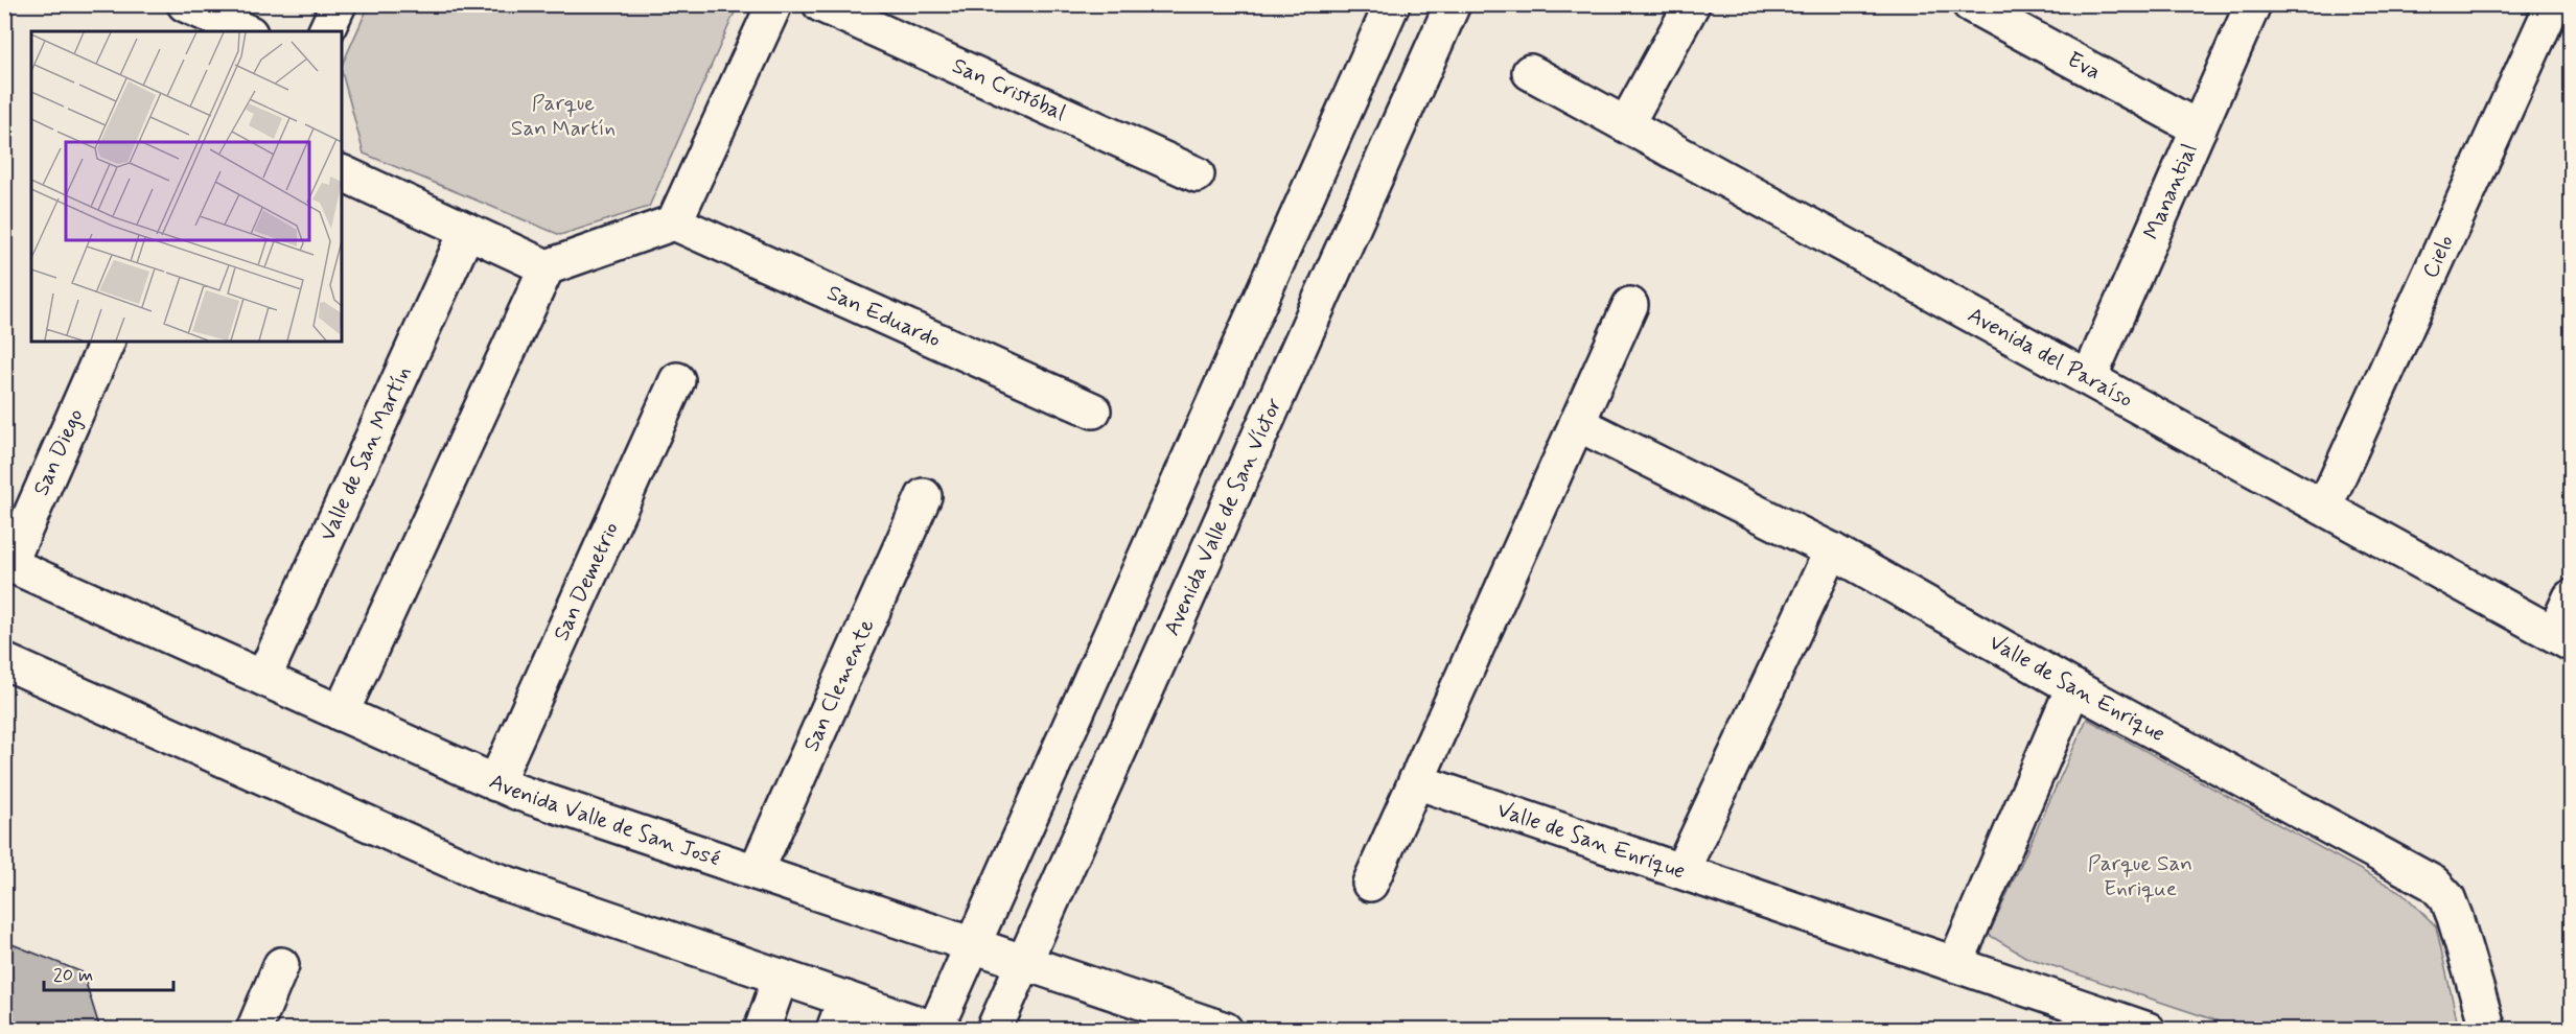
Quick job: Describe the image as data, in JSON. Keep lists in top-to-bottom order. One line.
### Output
{"streets":{"street":["Eva","San Cristóbal","Manantial","Cielo","San Eduardo","Avenida del Paraíso","San Diego","Valle de San Martín","Avenida Valle de San Víctor","San Demetrio","San Clemente","Valle de San Enrique","Avenida Valle de San José"]},"crossings":[["Eva","Manantial"],["Manantial","Avenida del Paraíso"],["Cielo","Avenida del Paraíso"],["San Diego","Avenida Valle de San José"],["Valle de San Martín","Avenida Valle de San José"],["Avenida Valle de San Víctor","Avenida Valle de San José"],["San Demetrio","Avenida Valle de San José"],["San Clemente","Avenida Valle de San José"]],"parks":["Parque San Martín","Parque San Enrique"],"scale_bar":"20 m"}
